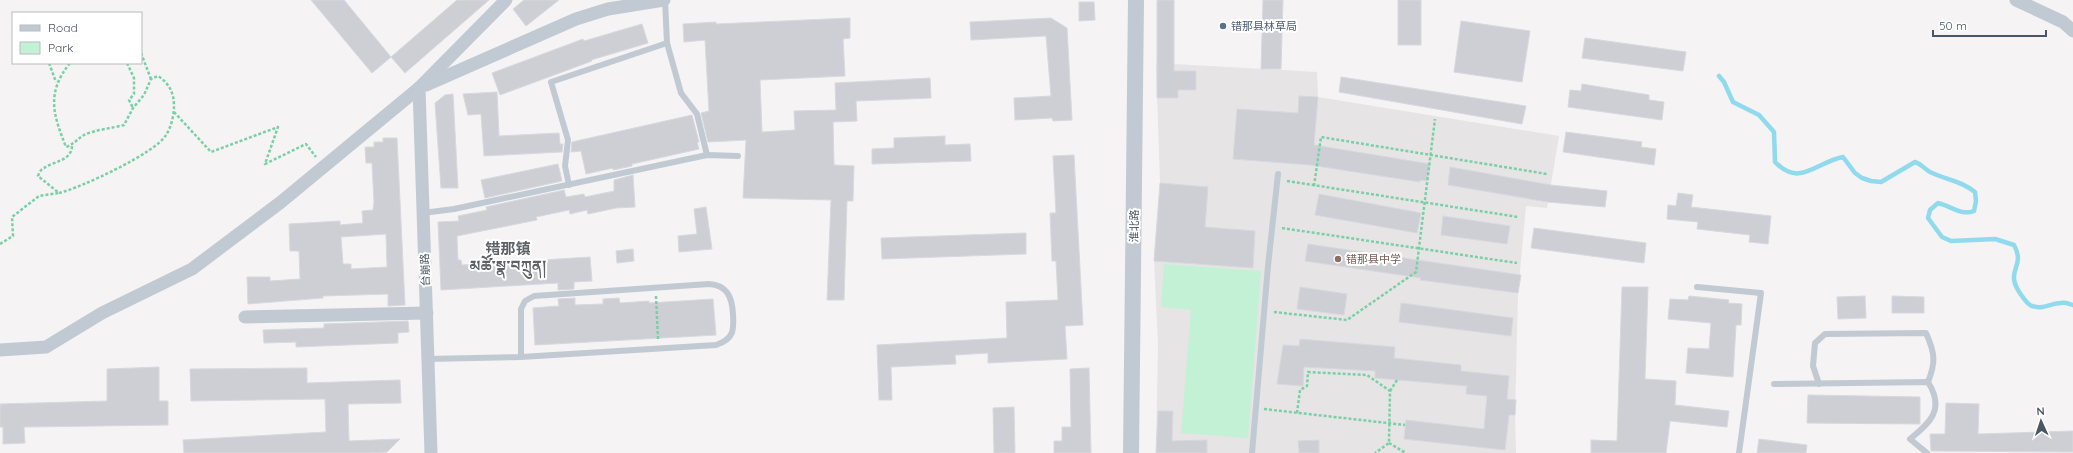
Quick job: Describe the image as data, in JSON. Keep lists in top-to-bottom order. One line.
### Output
{"streets":{"street":["淮北路","台崩路"]},"districts":["错那镇 མཚོ་སྣ་བཀྲུན།"],"places":["错那县林草局","错那县中学"],"legend":["Road","Park"],"scale_bar":"50 m","north":"top"}
